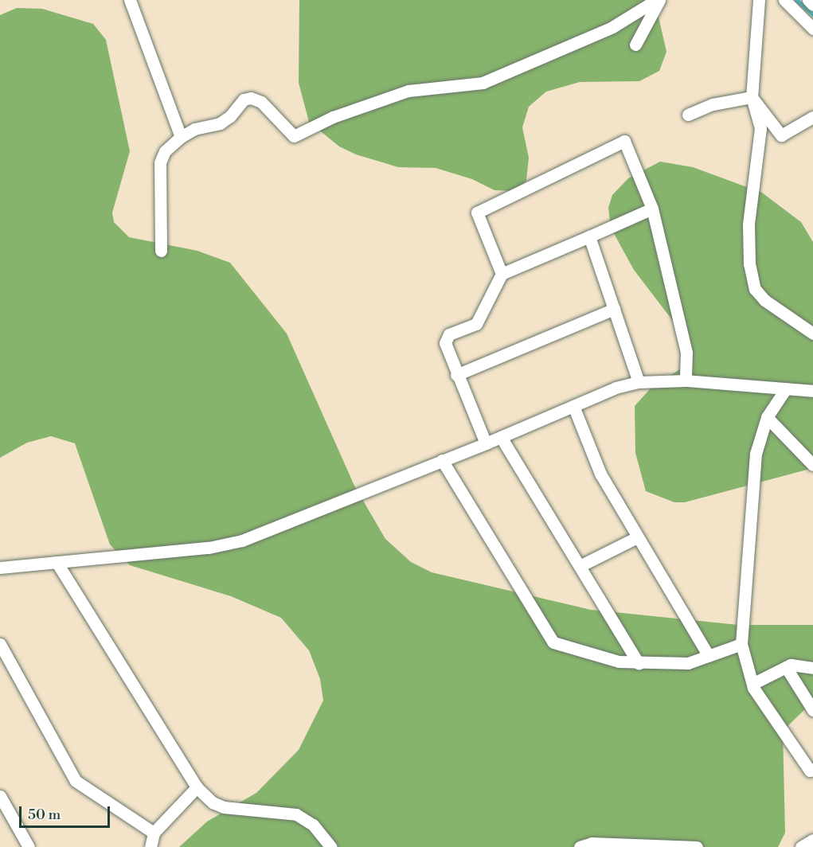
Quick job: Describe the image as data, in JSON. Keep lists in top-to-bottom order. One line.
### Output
{"scale_bar":"50 m"}
